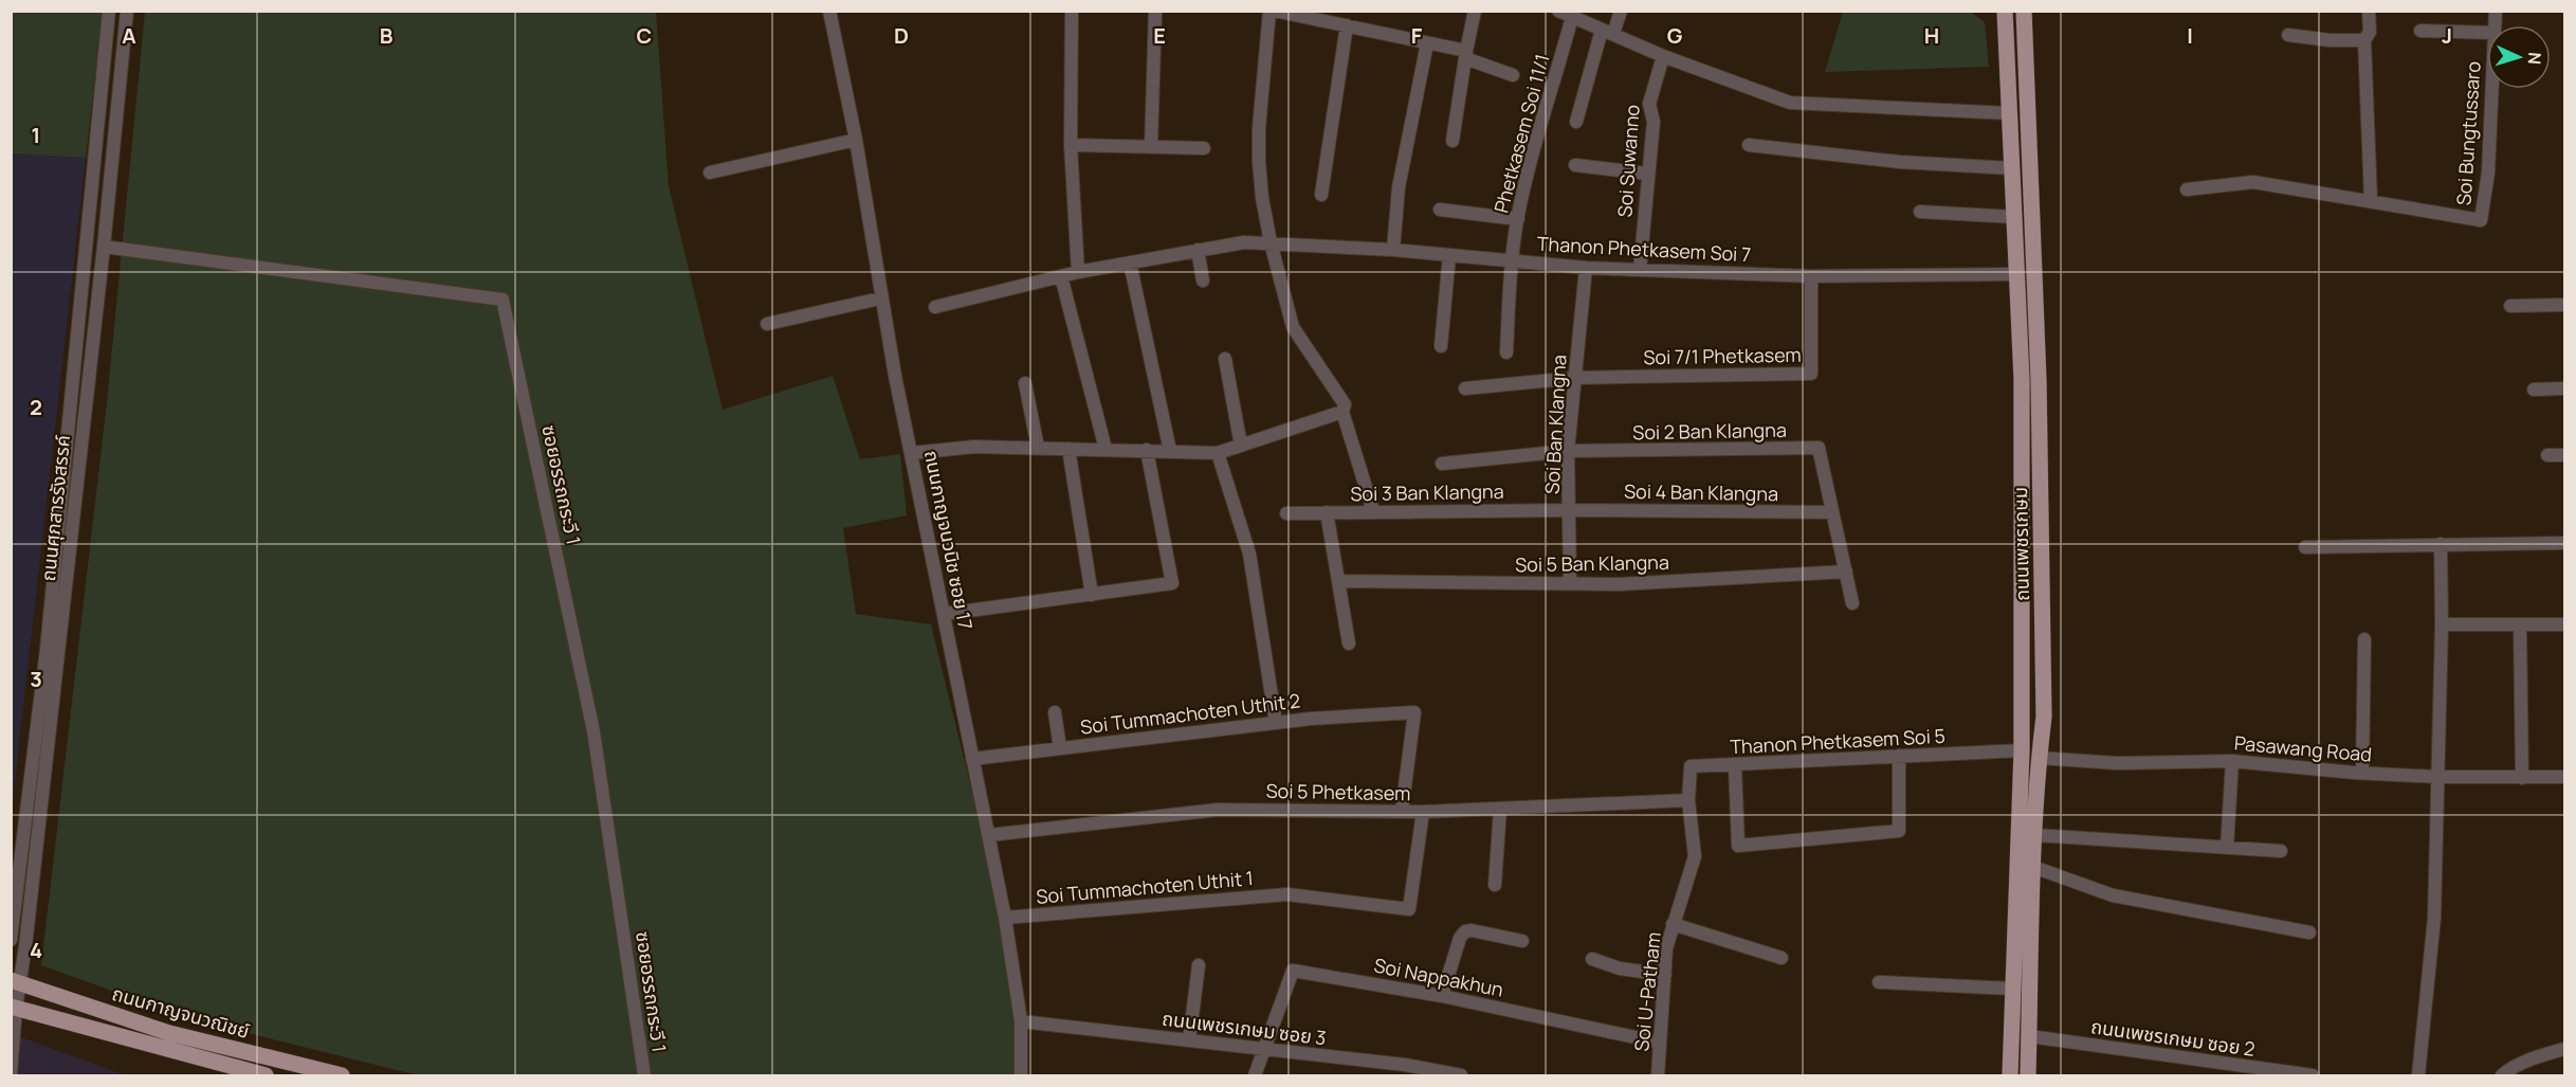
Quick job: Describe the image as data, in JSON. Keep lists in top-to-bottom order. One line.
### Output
{"streets":{"main road":["ถนนเพชรเกษม","ถนนกาญจนวณิชย์"],"street":["Phetkasem Soi 11/1","Soi Bungtussaro","Soi Suwanno","Thanon Phetkasem Soi 7","Soi 7/1 Phetkasem","Soi Ban Klangna","Soi 2 Ban Klangna","ซอยอรรถกระวี 1","Soi 3 Ban Klangna","Soi 4 Ban Klangna","ถนนศุภสารรังสรรค์","ถนนกาญจนวนิช ซอย 17","Soi 5 Ban Klangna","Soi Tummachoten Uthit 2","Thanon Phetkasem Soi 5","Pasawang Road","Soi 5 Phetkasem","Soi Tummachoten Uthit 1","Soi Nappakhun","Soi U-Patham","ถนนเพชรเกษม ซอย 3","ถนนเพชรเกษม ซอย 2"]},"crossings":[["Phetkasem Soi 11/1","Thanon Phetkasem Soi 7"],["Soi Suwanno","Thanon Phetkasem Soi 7"],["Thanon Phetkasem Soi 7","Soi 7/1 Phetkasem"],["Thanon Phetkasem Soi 7","Soi Ban Klangna"],["Thanon Phetkasem Soi 7","ถนนเพชรเกษม"],["Soi 7/1 Phetkasem","Soi Ban Klangna"],["Soi Ban Klangna","Soi 2 Ban Klangna"],["Soi Ban Klangna","Soi 3 Ban Klangna"],["Soi Ban Klangna","Soi 4 Ban Klangna"],["Soi Ban Klangna","Soi 5 Ban Klangna"],["Soi 2 Ban Klangna","Soi 4 Ban Klangna"],["Soi 2 Ban Klangna","Soi 5 Ban Klangna"],["ซอยอรรถกระวี 1","ถนนศุภสารรังสรรค์"],["Soi 3 Ban Klangna","Soi 4 Ban Klangna"],["ถนนศุภสารรังสรรค์","ถนนกาญจนวณิชย์"],["ถนนกาญจนวนิช ซอย 17","Soi Tummachoten Uthit 2"],["ถนนกาญจนวนิช ซอย 17","Soi 5 Phetkasem"],["ถนนกาญจนวนิช ซอย 17","Soi Tummachoten Uthit 1"],["ถนนกาญจนวนิช ซอย 17","ถนนเพชรเกษม ซอย 3"],["ถนนเพชรเกษม","Thanon Phetkasem Soi 5"],["ถนนเพชรเกษม","Pasawang Road"],["ถนนเพชรเกษม","ถนนเพชรเกษม ซอย 2"],["Soi Tummachoten Uthit 2","Soi 5 Phetkasem"],["Thanon Phetkasem Soi 5","Soi 5 Phetkasem"],["Thanon Phetkasem Soi 5","Soi U-Patham"],["Soi 5 Phetkasem","Soi Tummachoten Uthit 1"],["Soi 5 Phetkasem","Soi U-Patham"],["Soi Nappakhun","Soi U-Patham"],["Soi Nappakhun","ถนนเพชรเกษม ซอย 3"]],"north":"right","grid":{"columns":["A","B","C","D","E","F","G","H","I","J"],"rows":["1","2","3","4"]}}
